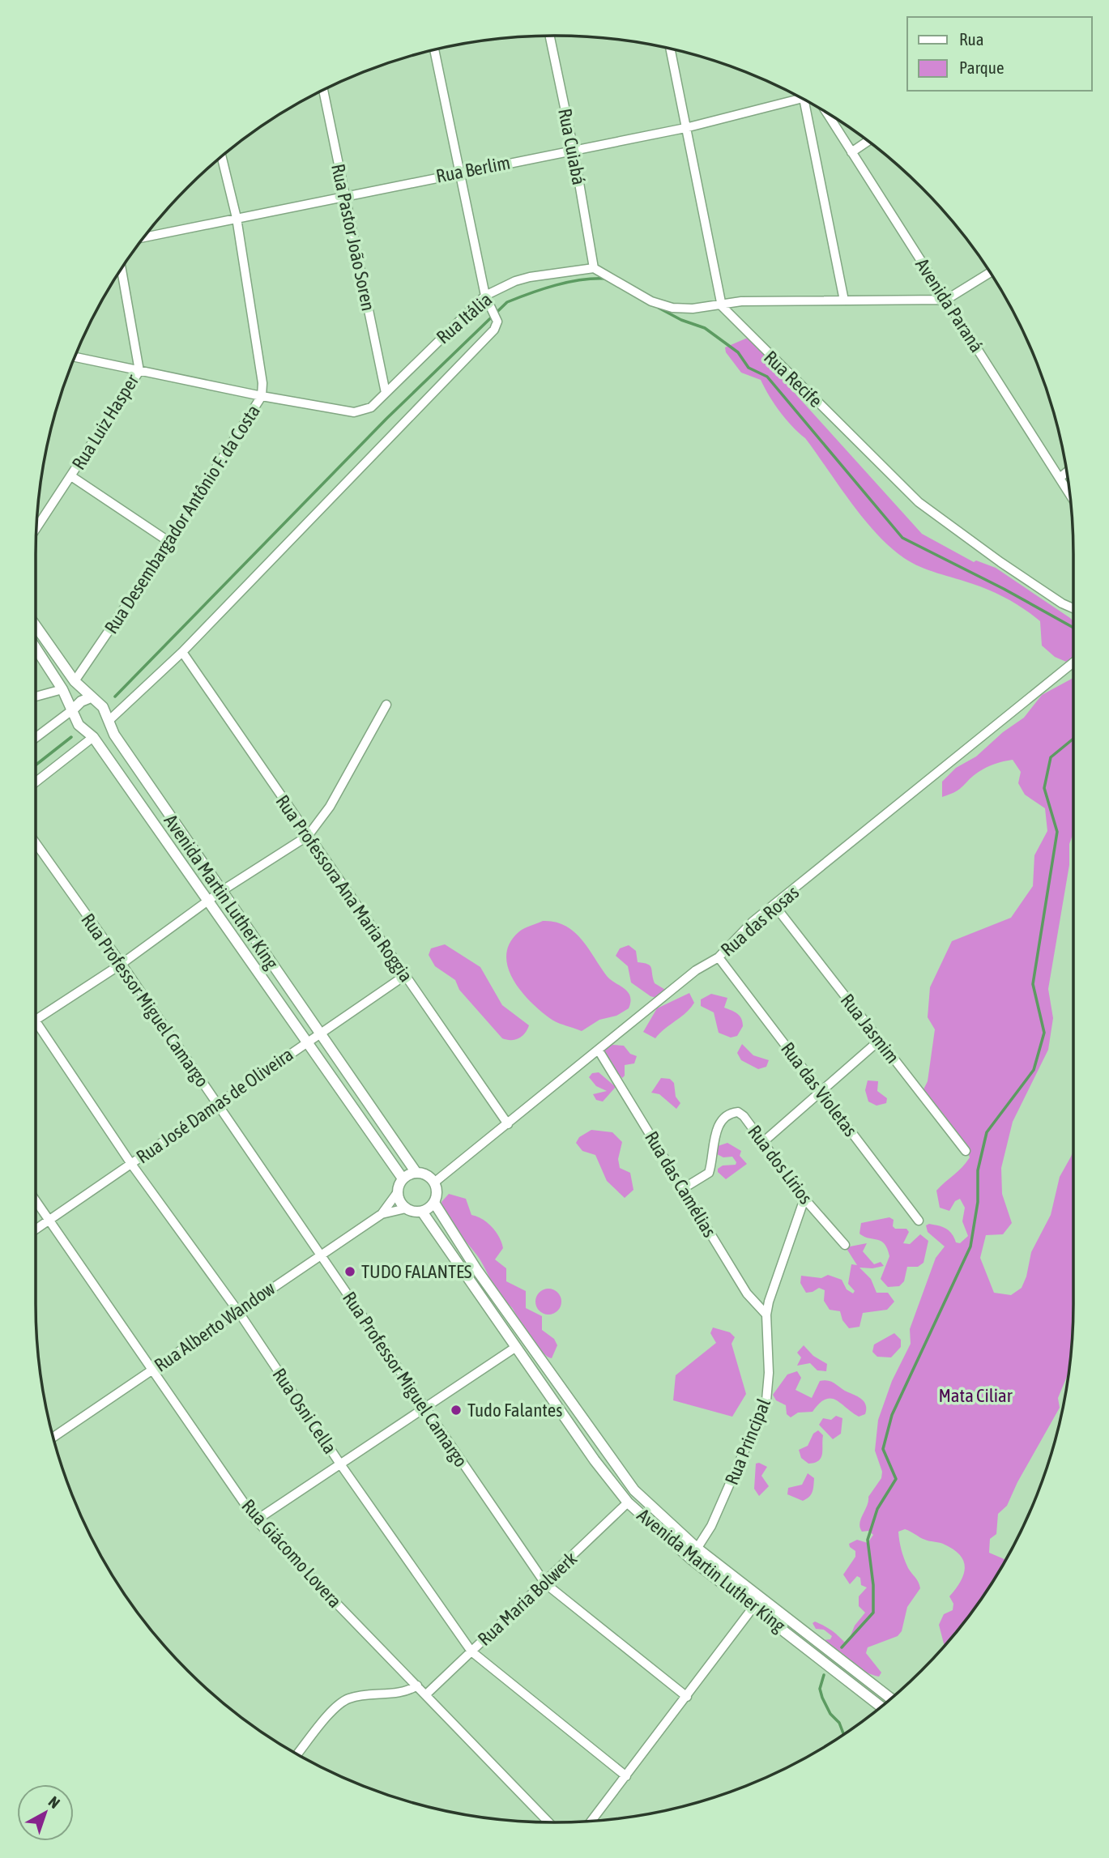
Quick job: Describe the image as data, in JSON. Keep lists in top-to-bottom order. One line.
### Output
{"streets":{"main road":["Avenida Martin Luther King"],"street":["Rua Cuiabá","Rua Berlim","Rua Pastor João Soren","Avenida Paraná","Rua Itália","Rua Recife","Rua Luiz Hasper","Rua Desembargador Antônio F. da Costa","Rua Professora Ana Maria Roggia","Rua das Rosas","Rua Professor Miguel Camargo","Rua Jasmim","Rua das Violetas","Rua José Damas de Oliveira","Rua dos Lírios","Rua das Camélias","Rua Alberto Wandow","Rua Osni Cella","Rua Principal","Rua Giácomo Lovera","Rua Maria Bolwerk"]},"crossings":[["Rua Cuiabá","Rua Berlim"],["Rua Cuiabá","Rua Itália"],["Rua Berlim","Rua Pastor João Soren"],["Rua Berlim","Rua Desembargador Antônio F. da Costa"],["Rua Pastor João Soren","Rua Itália"],["Rua Itália","Rua Luiz Hasper"],["Rua Itália","Rua Desembargador Antônio F. da Costa"],["Rua Desembargador Antônio F. da Costa","Avenida Martin Luther King"],["Rua Professora Ana Maria Roggia","Rua das Rosas"],["Rua Professora Ana Maria Roggia","Rua José Damas de Oliveira"],["Avenida Martin Luther King","Rua das Rosas"],["Avenida Martin Luther King","Rua José Damas de Oliveira"],["Avenida Martin Luther King","Rua Alberto Wandow"],["Avenida Martin Luther King","Rua Principal"],["Avenida Martin Luther King","Rua Maria Bolwerk"],["Rua das Rosas","Rua Jasmim"],["Rua das Rosas","Rua das Violetas"],["Rua das Rosas","Rua das Camélias"],["Rua das Rosas","Rua Alberto Wandow"],["Rua Professor Miguel Camargo","Rua José Damas de Oliveira"],["Rua Professor Miguel Camargo","Rua Alberto Wandow"],["Rua Professor Miguel Camargo","Rua Maria Bolwerk"],["Rua José Damas de Oliveira","Rua Osni Cella"],["Rua José Damas de Oliveira","Rua Giácomo Lovera"],["Rua dos Lírios","Rua das Camélias"],["Rua dos Lírios","Rua Principal"],["Rua das Camélias","Rua Principal"],["Rua Alberto Wandow","Rua Osni Cella"],["Rua Alberto Wandow","Rua Giácomo Lovera"],["Rua Osni Cella","Rua Maria Bolwerk"],["Rua Giácomo Lovera","Rua Maria Bolwerk"]],"parks":["Mata Ciliar"],"places":["TUDO FALANTES","Tudo Falantes"],"legend":["Rua","Parque"],"north":"top right"}
